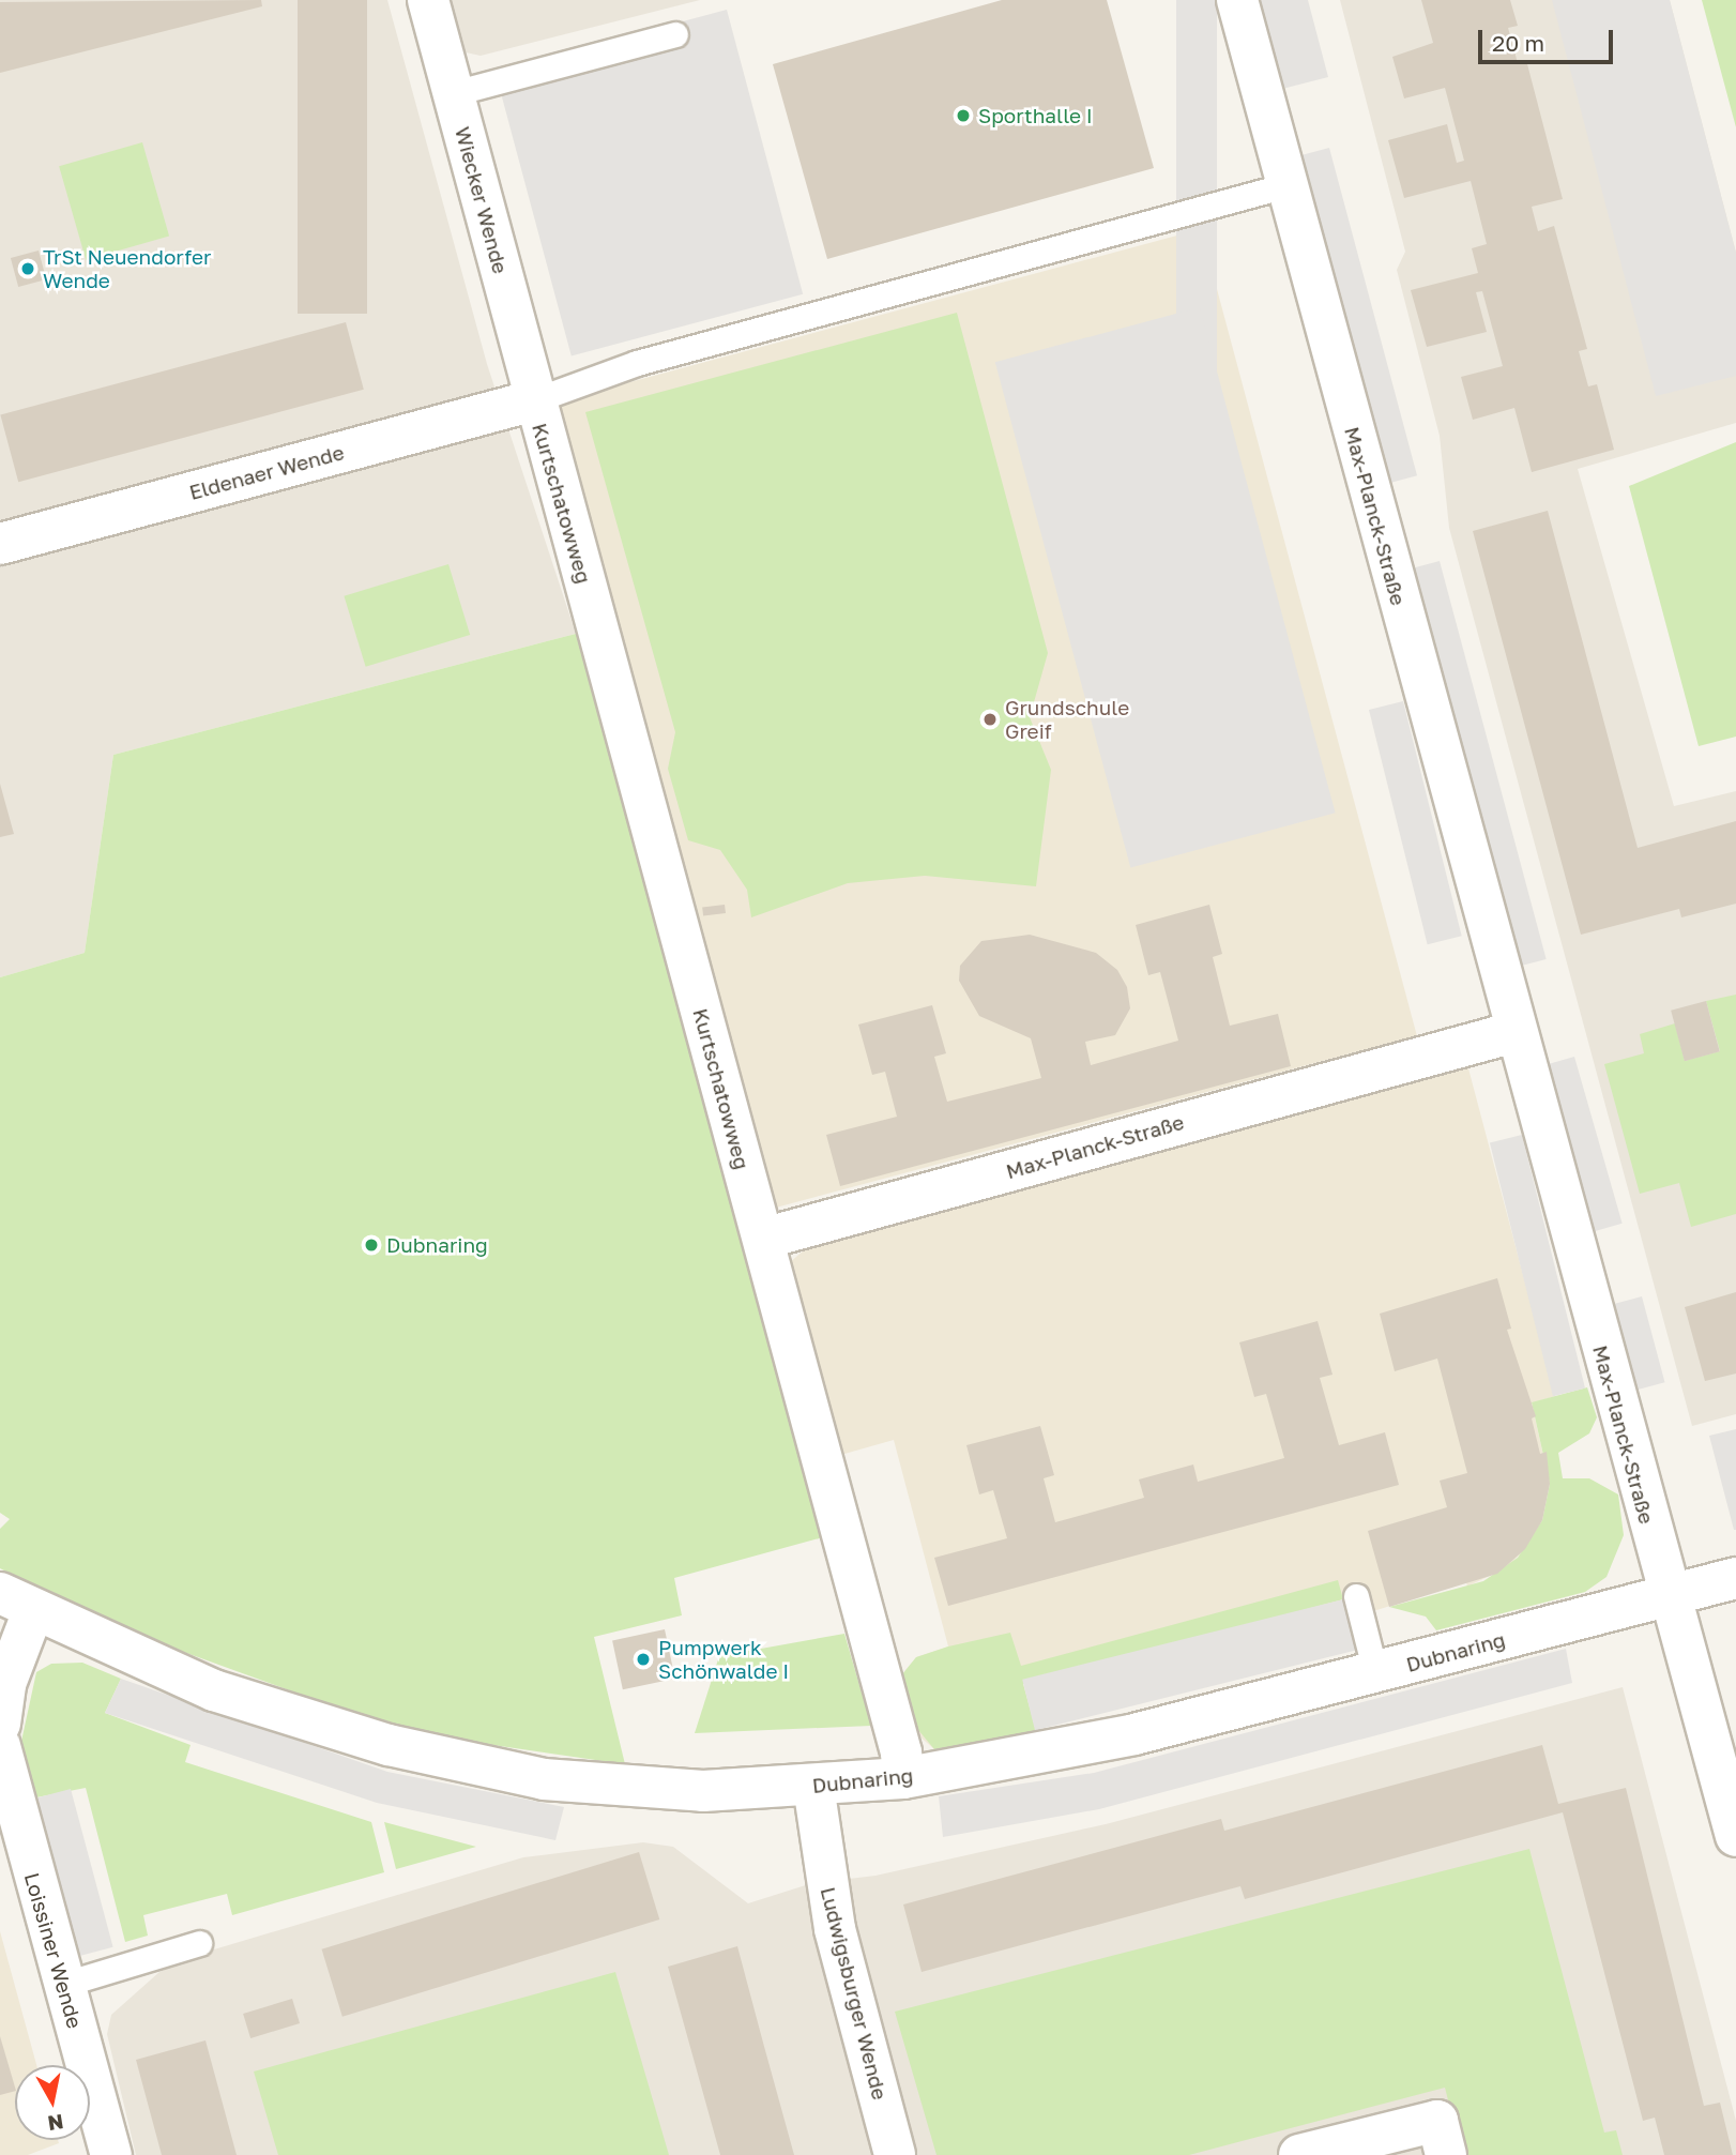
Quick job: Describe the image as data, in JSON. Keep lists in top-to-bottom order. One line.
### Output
{"streets":{"street":["Wiecker Wende","Eldenaer Wende","Kurtschatowweg","Max-Planck-Straße","Dubnaring","Loissiner Wende","Ludwigsburger Wende"]},"crossings":[["Wiecker Wende","Eldenaer Wende"],["Wiecker Wende","Kurtschatowweg"],["Eldenaer Wende","Kurtschatowweg"],["Kurtschatowweg","Max-Planck-Straße"],["Kurtschatowweg","Dubnaring"],["Max-Planck-Straße","Dubnaring"],["Dubnaring","Ludwigsburger Wende"]],"places":["Sporthalle I","TrSt Neuendorfer Wende","Grundschule Greif","Dubnaring","Pumpwerk Schönwalde I"],"scale_bar":"20 m","north":"bottom"}
